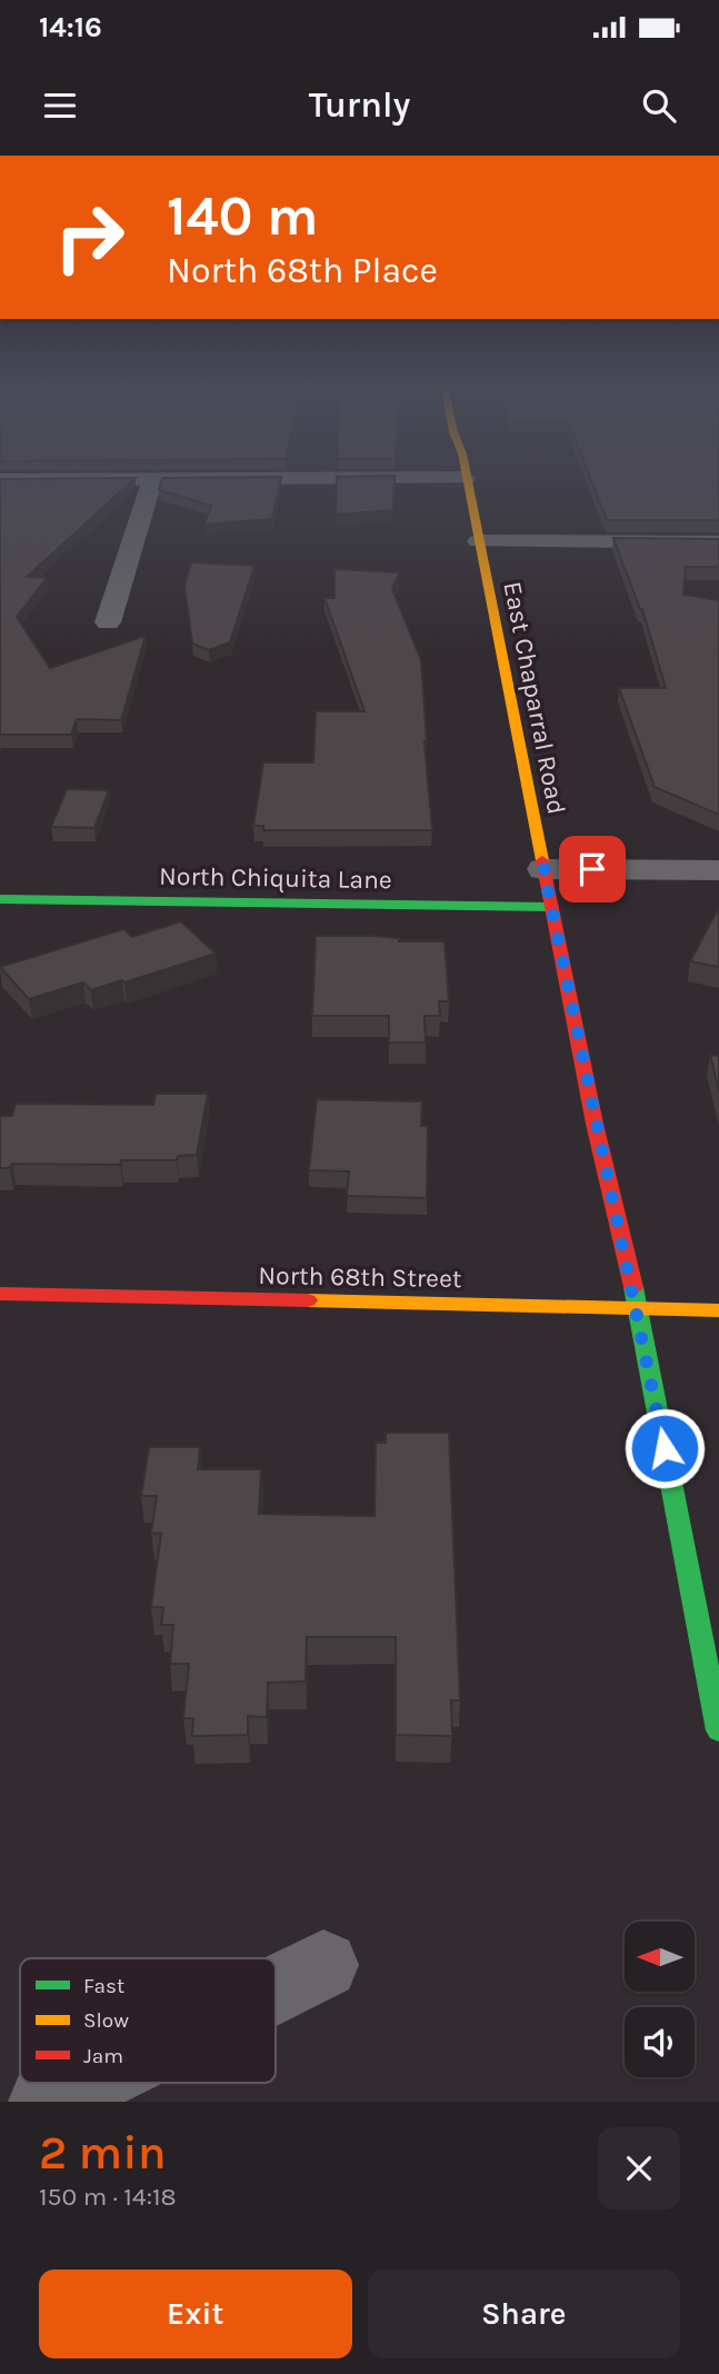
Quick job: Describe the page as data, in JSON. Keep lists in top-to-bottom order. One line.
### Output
{"streets":{"main road":["East Chaparral Road","North Chiquita Lane","North 68th Street"]},"crossings":[["East Chaparral Road","North Chiquita Lane"],["East Chaparral Road","North 68th Street"]],"legend":["Fast","Slow","Jam"],"north":"left","page":{"status":"14:16","header":"Turnly","turn":["140 m","North 68th Place"],"heading":["2 min","150 m · 14:18"],"buttons":["Exit","Share"]}}
